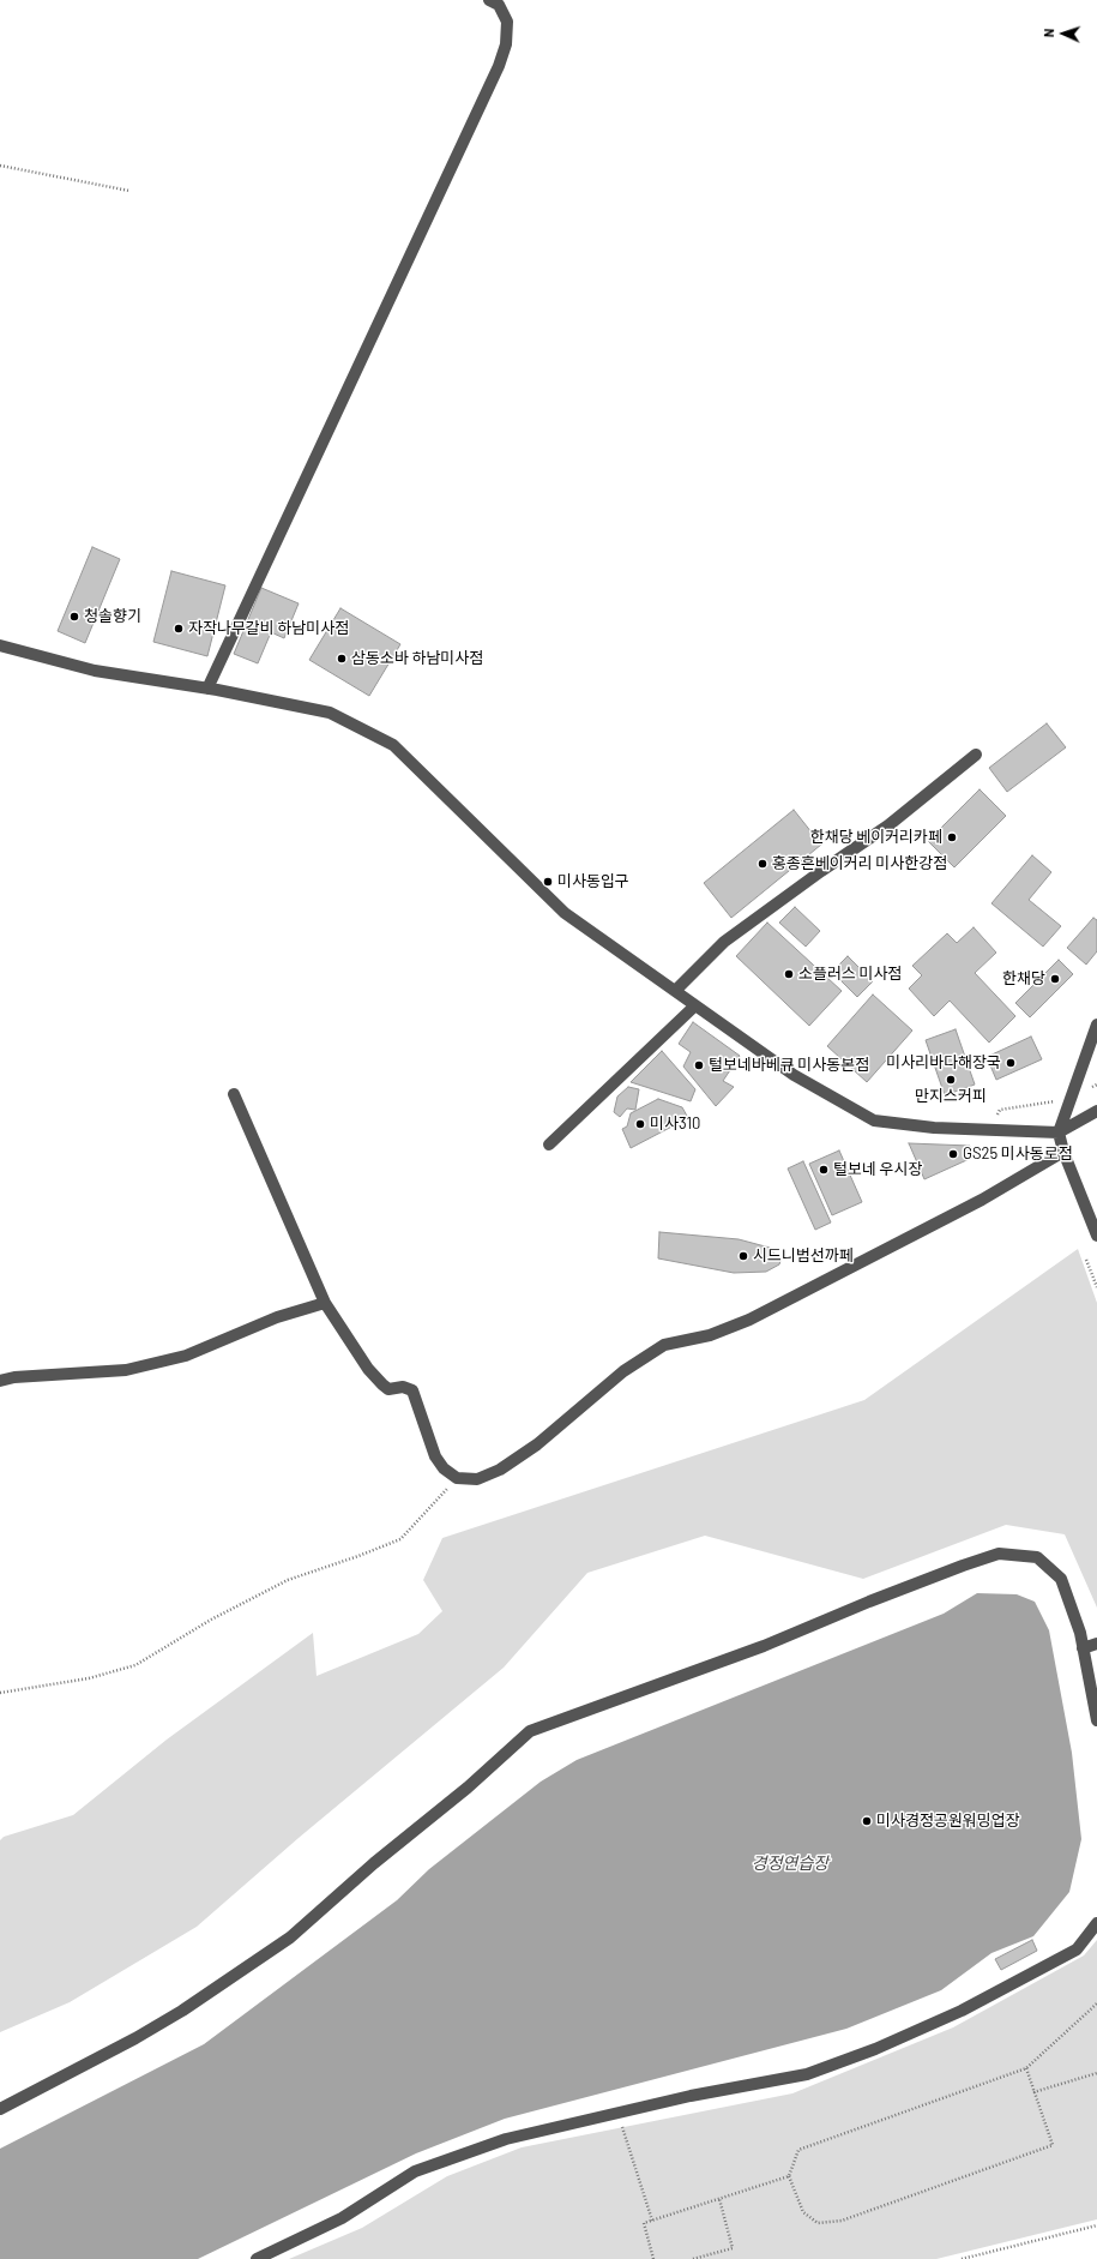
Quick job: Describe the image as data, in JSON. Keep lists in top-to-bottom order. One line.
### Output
{"water":["경정연습장"],"places":["청솔향기","자작나무갈비 하남미사점","삼동소바 하남미사점","한채당 베이커리카페","홍종흔베이커리 미사한강점","미사동입구","소플러스 미사점","한채당","미사리바다해장국","털보네바베큐 미사동본점","만지스커피","미사310","GS25 미사동로점","털보네 우시장","시드니범선까페","미사경정공원워밍업장"],"north":"left"}
